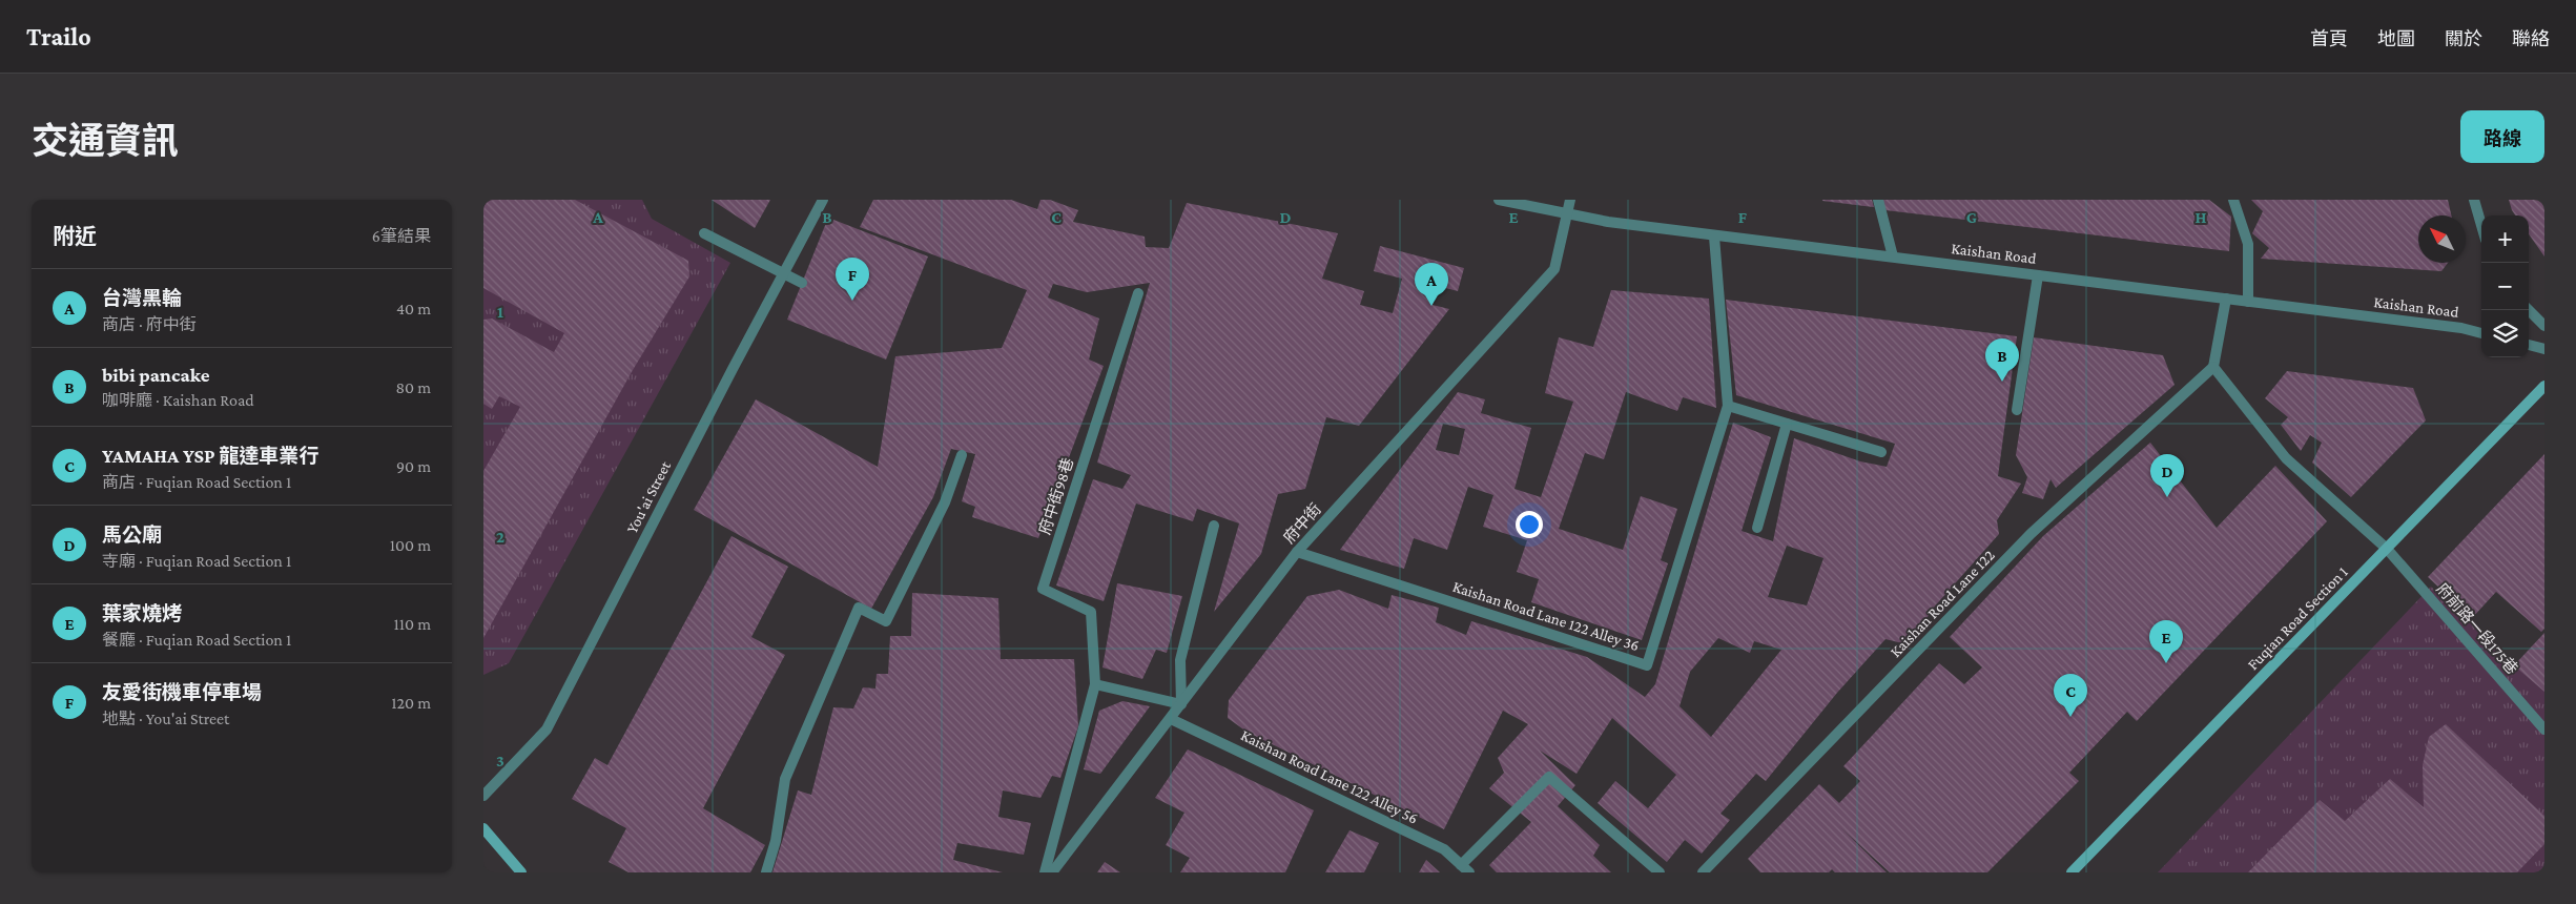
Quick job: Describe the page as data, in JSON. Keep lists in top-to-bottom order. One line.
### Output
{"streets":{"main road":["Fuqian Road Section 1"],"street":["Kaishan Road","府中街98巷","You'ai Street","府中街","Kaishan Road Lane 122","Kaishan Road Lane 122 Alley 36","府前路一段175巷","Kaishan Road Lane 122 Alley 56"]},"crossings":[["Kaishan Road","府中街"],["Kaishan Road","Kaishan Road Lane 122 Alley 36"],["府中街","Kaishan Road Lane 122 Alley 36"],["府中街","Kaishan Road Lane 122 Alley 56"],["Fuqian Road Section 1","府前路一段175巷"]],"north":"top left","page":{"header":"Trailo","nav":["首頁","地圖","關於","聯絡"],"title":"交通資訊","buttons":"路線","heading":["附近","6筆結果"],"map_buttons":["+","−"],"pins":["F","A","B","D","E","C"],"list":[{"mark":"A","name":"台灣黑輪","note":"商店 · 府中街","value":"40 m"},{"mark":"B","name":"bibi pancake","note":"咖啡廳 · Kaishan Road","value":"80 m"},{"mark":"C","name":"YAMAHA YSP 龍達車業行","note":"商店 · Fuqian Road Section 1","value":"90 m"},{"mark":"D","name":"馬公廟","note":"寺廟 · Fuqian Road Section 1","value":"100 m"},{"mark":"E","name":"葉家燒烤","note":"餐廳 · Fuqian Road Section 1","value":"110 m"},{"mark":"F","name":"友愛街機車停車場","note":"地點 · You'ai Street","value":"120 m"}]},"grid":{"columns":["A","B","C","D","E","F","G","H"],"rows":["1","2","3"]}}
